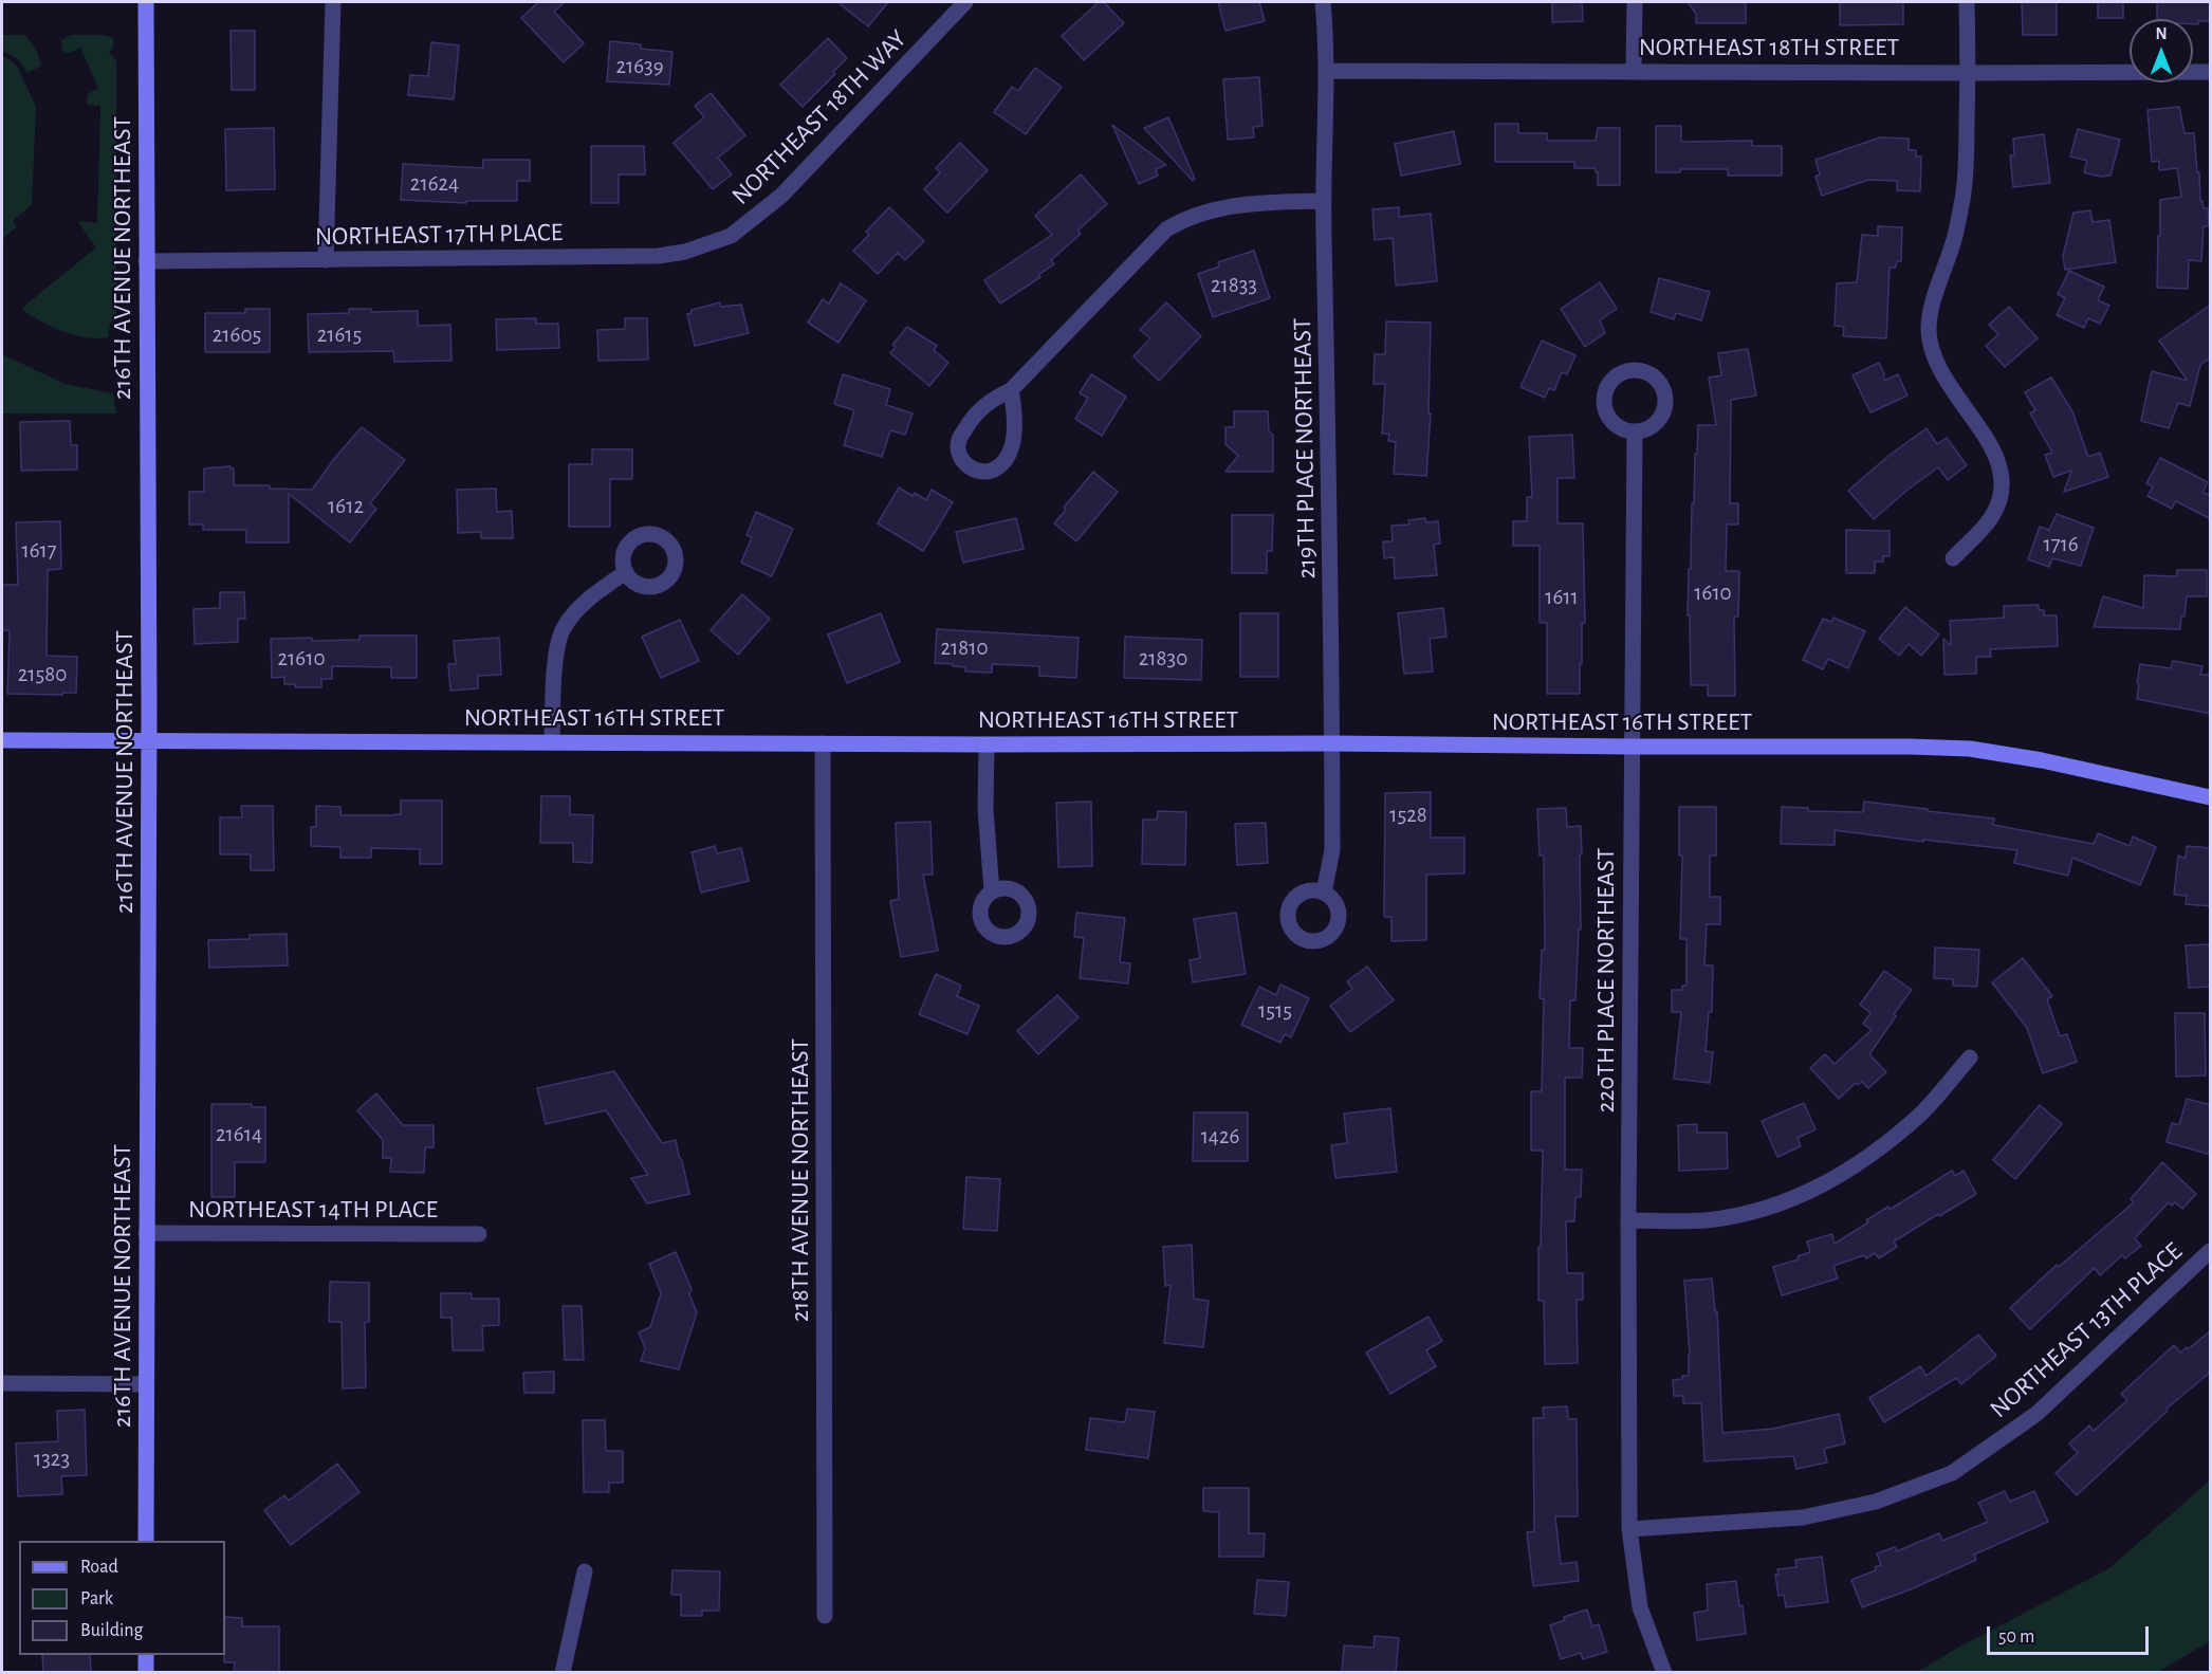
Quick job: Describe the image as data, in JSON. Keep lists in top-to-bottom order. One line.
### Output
{"streets":{"street":["NORTHEAST 18TH STREET","NORTHEAST 18TH WAY","NORTHEAST 17TH PLACE","216TH AVENUE NORTHEAST","219TH PLACE NORTHEAST","NORTHEAST 16TH STREET","220TH PLACE NORTHEAST","218TH AVENUE NORTHEAST","NORTHEAST 14TH PLACE","NORTHEAST 13TH PLACE"]},"crossings":[["NORTHEAST 18TH STREET","219TH PLACE NORTHEAST"],["NORTHEAST 18TH WAY","NORTHEAST 17TH PLACE"],["NORTHEAST 17TH PLACE","216TH AVENUE NORTHEAST"],["216TH AVENUE NORTHEAST","NORTHEAST 16TH STREET"],["216TH AVENUE NORTHEAST","NORTHEAST 14TH PLACE"],["219TH PLACE NORTHEAST","NORTHEAST 16TH STREET"],["NORTHEAST 16TH STREET","220TH PLACE NORTHEAST"],["NORTHEAST 16TH STREET","218TH AVENUE NORTHEAST"],["220TH PLACE NORTHEAST","NORTHEAST 13TH PLACE"]],"house_numbers":["21639","21624","21833","21605","21615","1612","1716","1617","1610","1611","21810","21610","21830","21580","1528","1515","21614","1426","1323"],"legend":["Road","Park","Building"],"scale_bar":"50 m","north":"top"}
